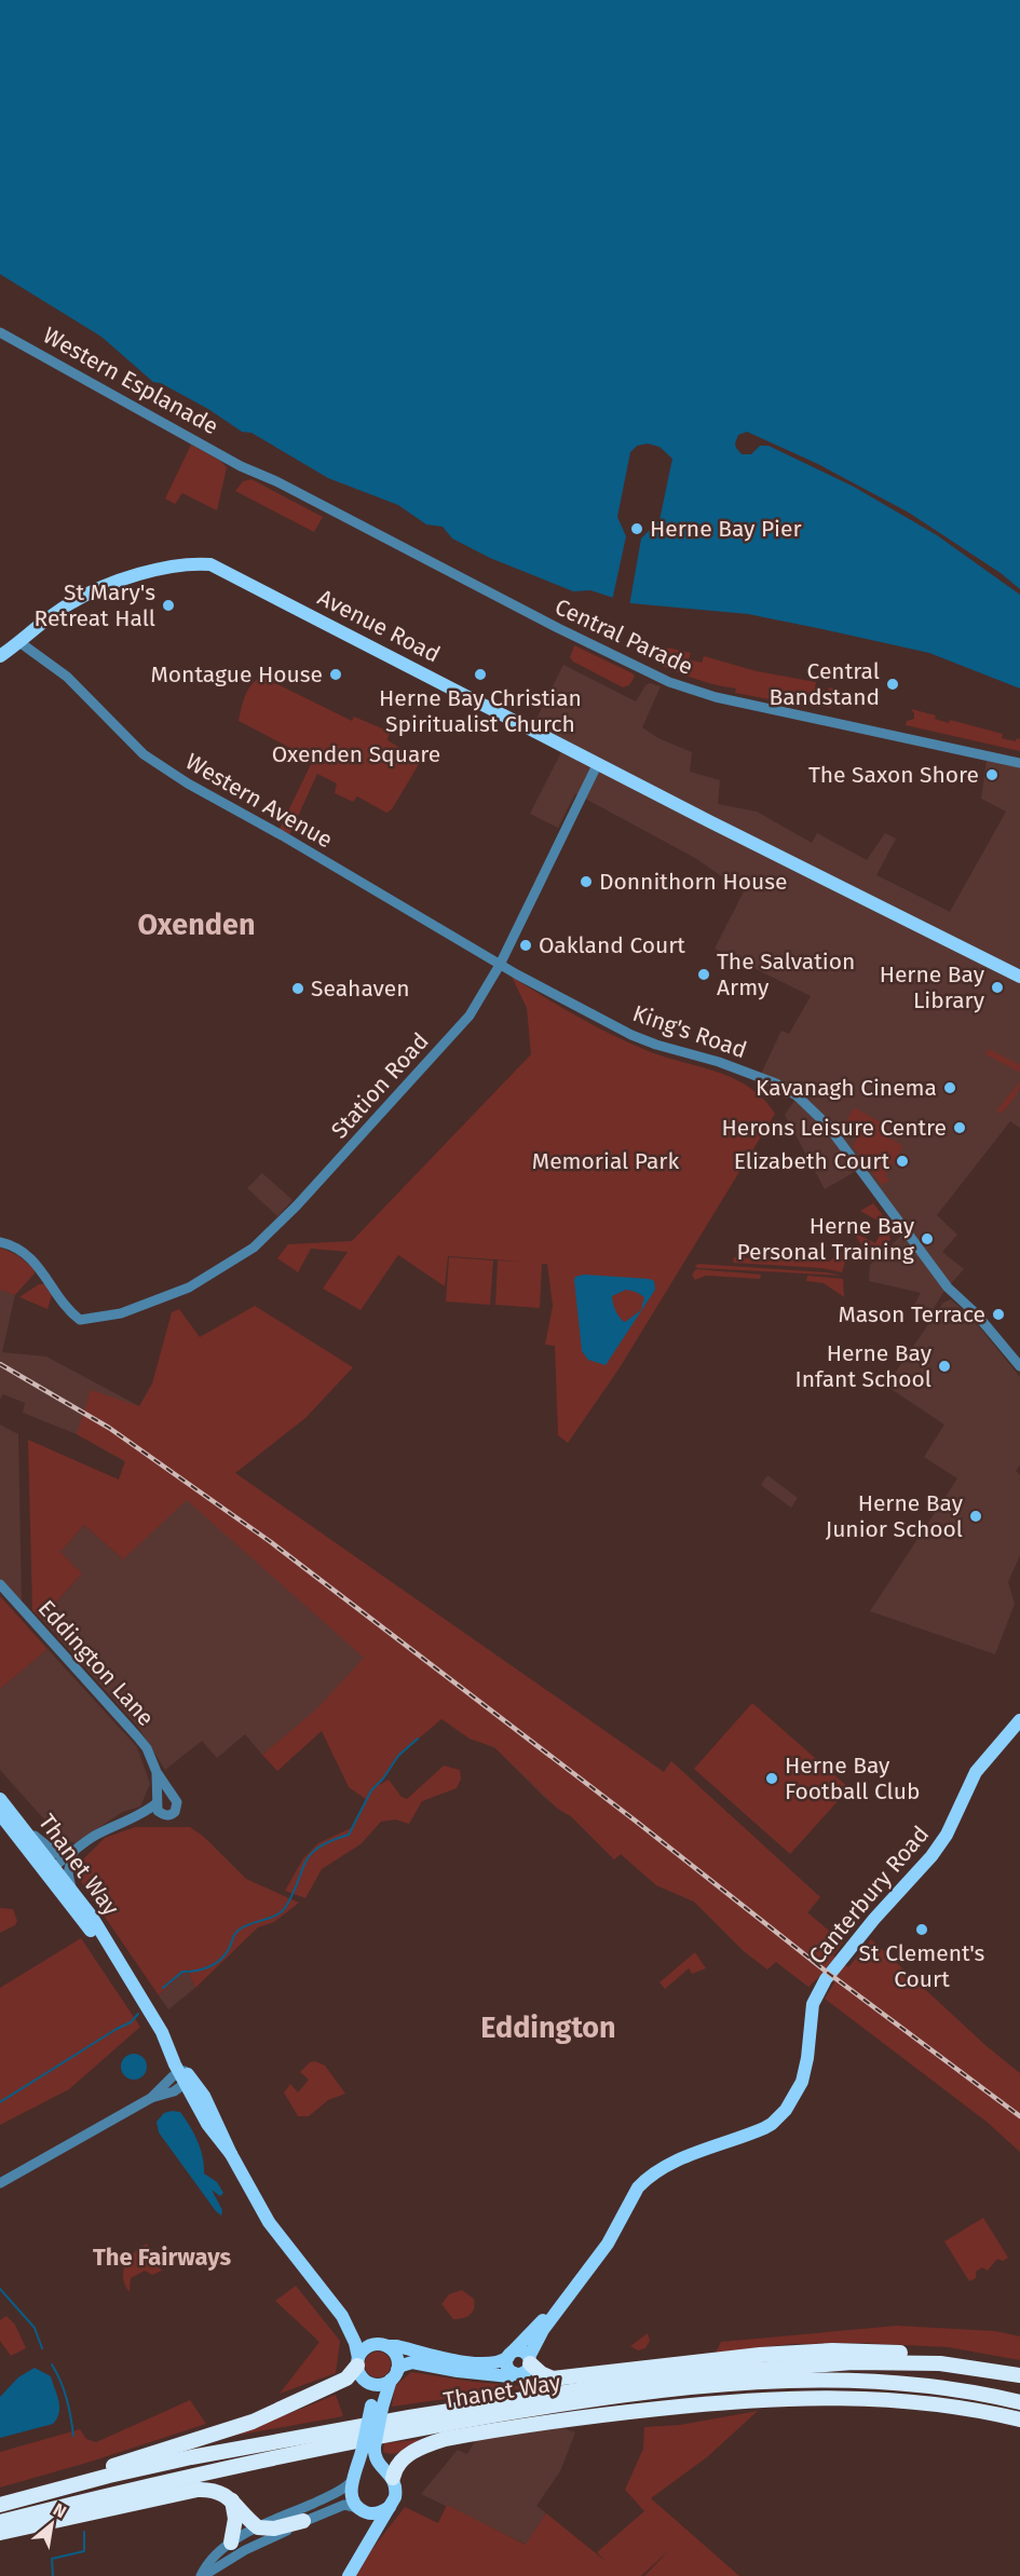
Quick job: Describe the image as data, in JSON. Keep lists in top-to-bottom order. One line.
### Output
{"streets":{"highway":["Thanet Way"],"main road":["Avenue Road","Canterbury Road"],"street":["Western Esplanade","Central Parade","Western Avenue","King's Road","Station Road","Eddington Lane"]},"crossings":[["Western Esplanade","Central Parade"],["Avenue Road","Western Avenue"],["Avenue Road","Station Road"],["Western Avenue","King's Road"],["Western Avenue","Station Road"],["King's Road","Station Road"],["Thanet Way","Canterbury Road"]],"districts":["Oxenden","Eddington","The Fairways"],"parks":["Oxenden Square","Memorial Park"],"places":["Herne Bay Pier","St Mary's Retreat Hall","Montague House","Herne Bay Christian Spiritualist Church","Central Bandstand","The Saxon Shore","Donnithorn House","Oakland Court","The Salvation Army","Herne Bay Library","Seahaven","Kavanagh Cinema","Herons Leisure Centre","Elizabeth Court","Herne Bay Personal Training","Mason Terrace","Herne Bay Infant School","Herne Bay Junior School","Herne Bay Football Club","St Clement's Court"],"north":"top right"}
